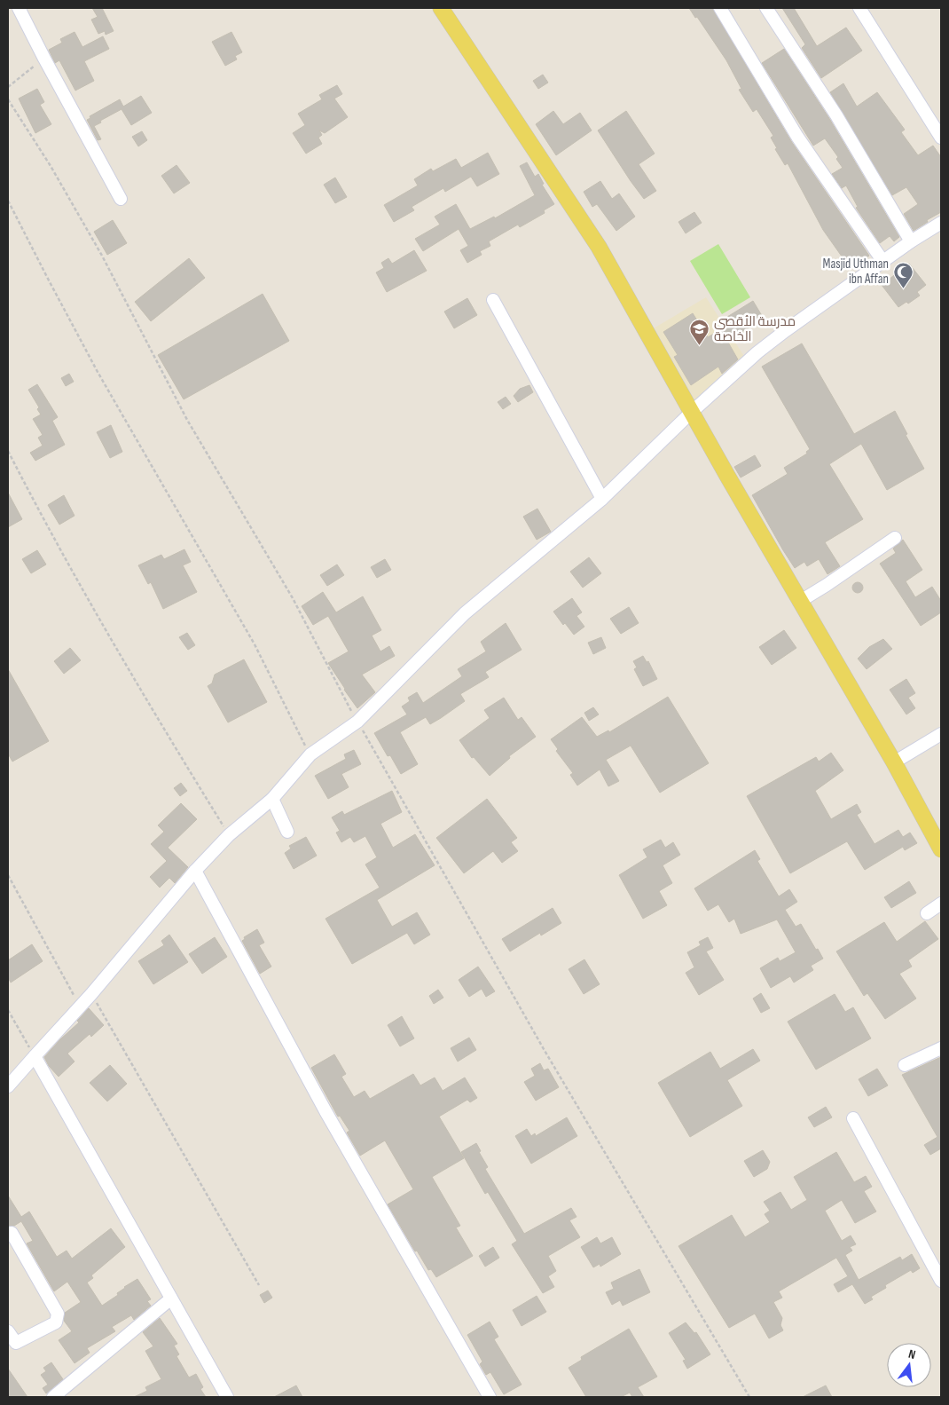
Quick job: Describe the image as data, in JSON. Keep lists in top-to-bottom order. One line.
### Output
{"places":{"mosque":["Masjid Uthman ibn Affan"],"school or university":["مدرسة الأقصى الخاصة"]},"north":"top"}
